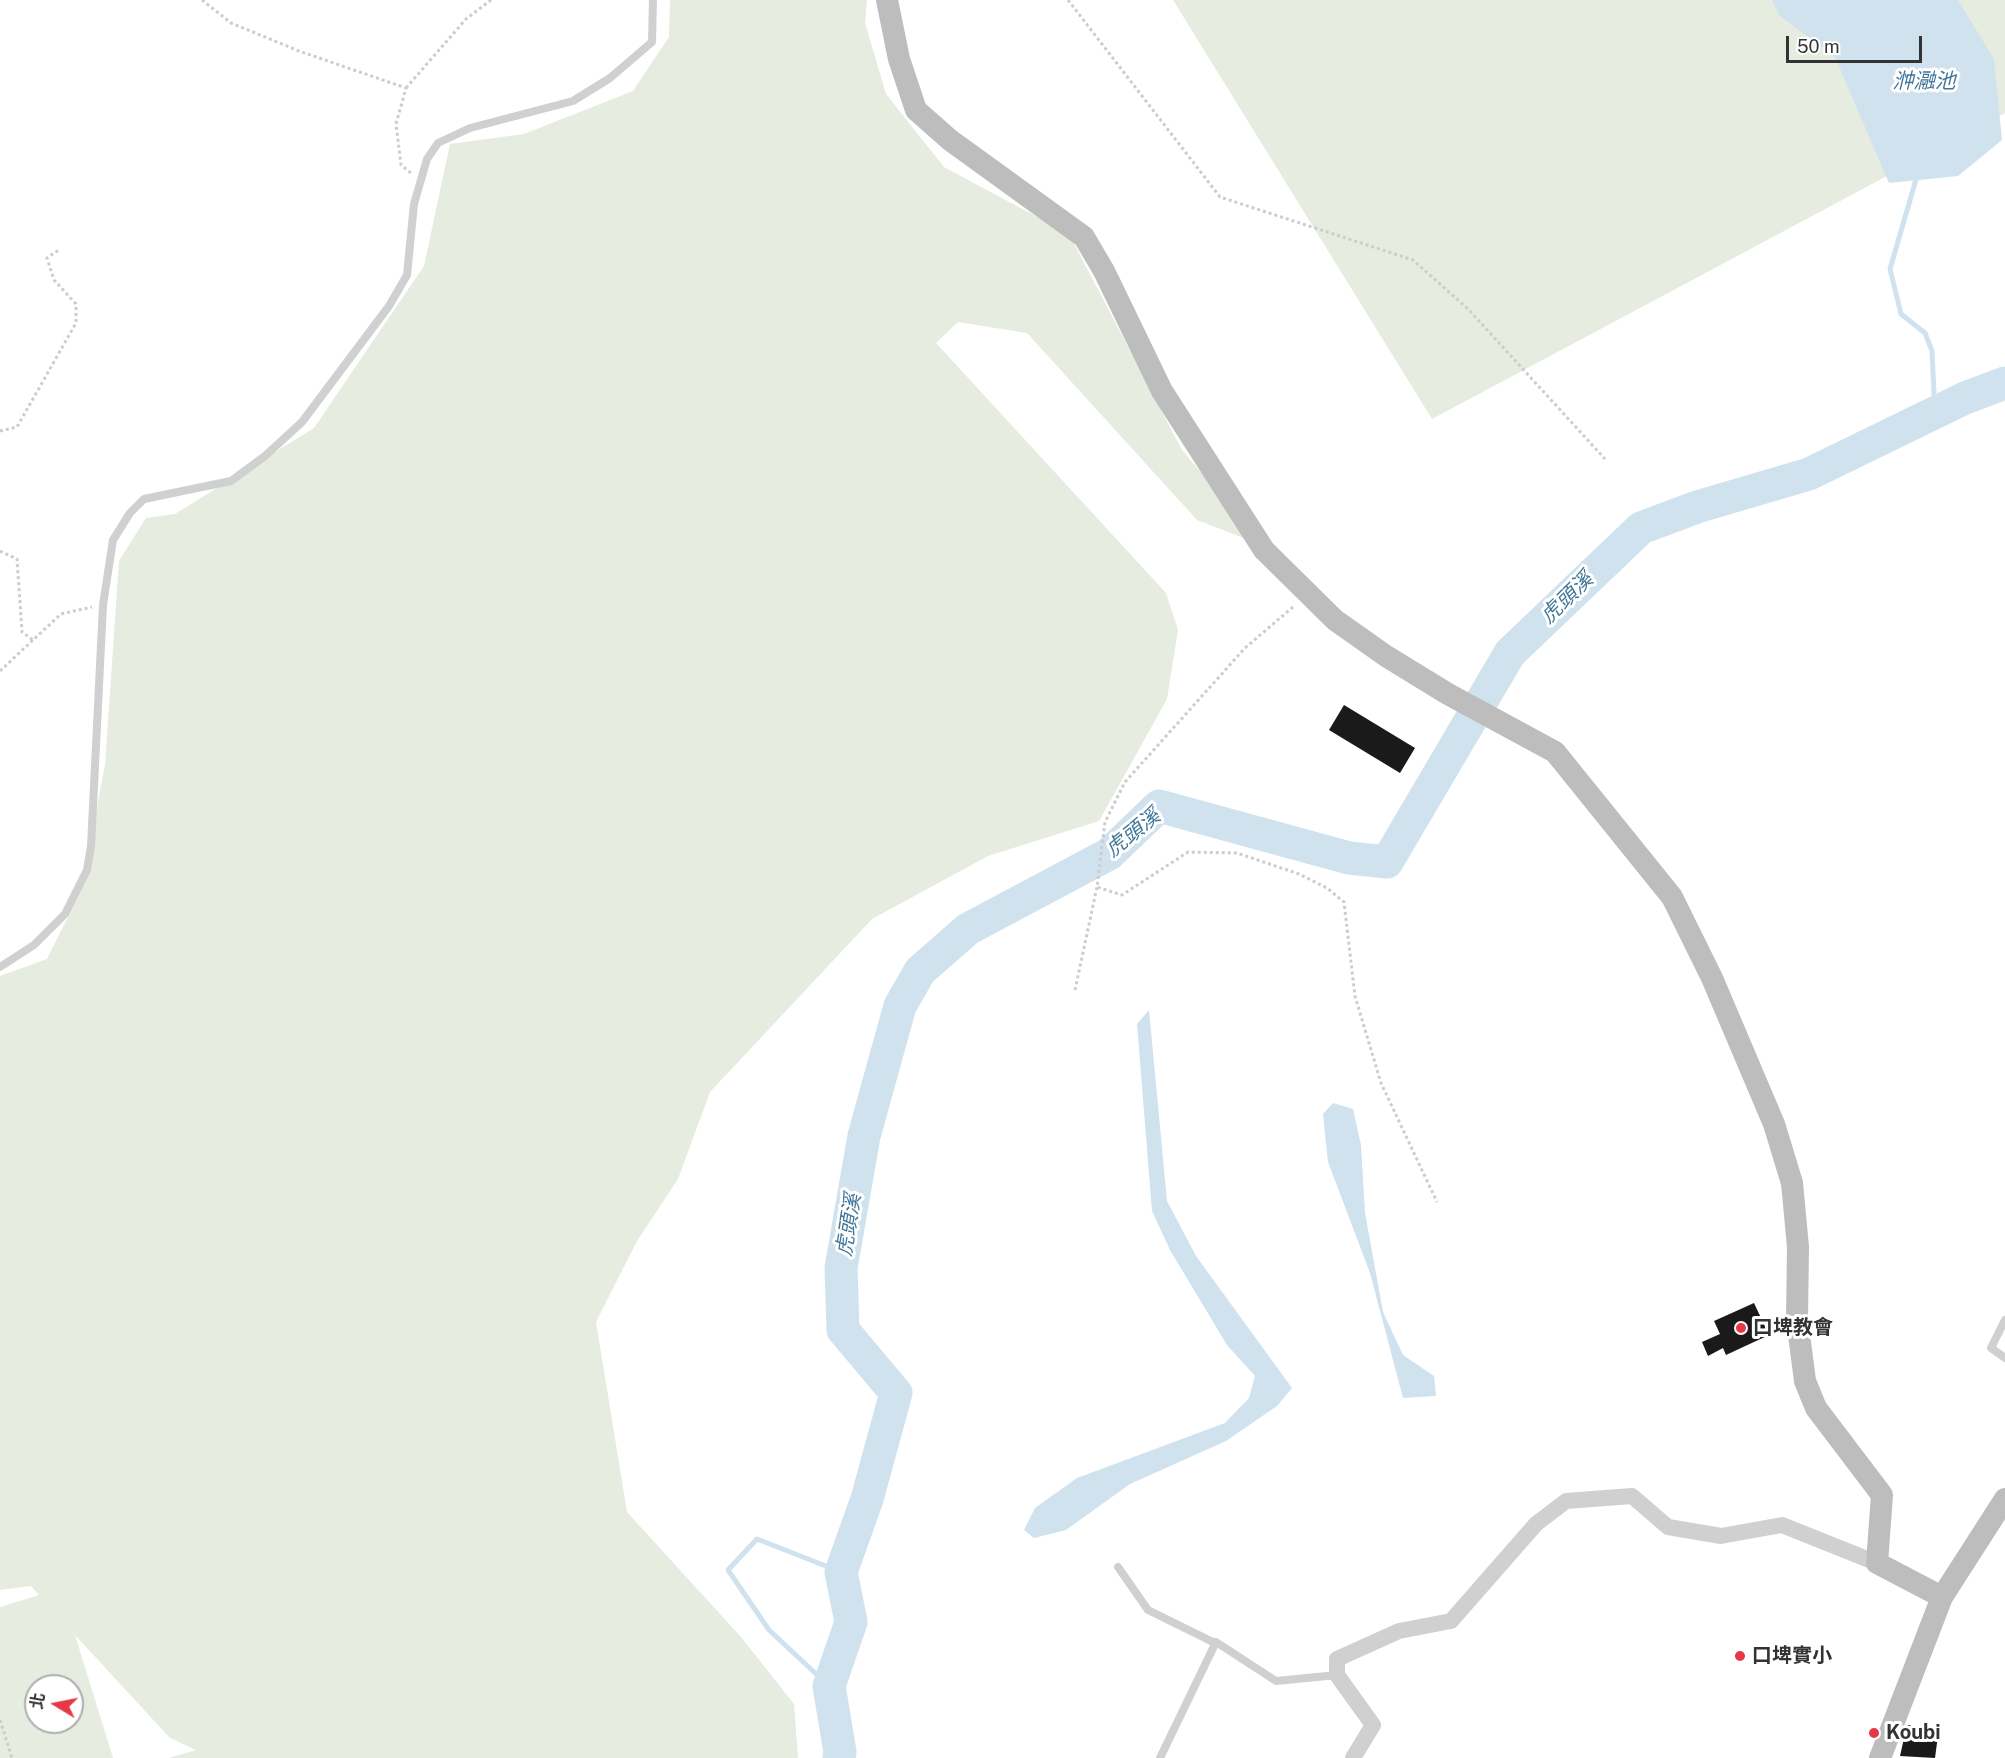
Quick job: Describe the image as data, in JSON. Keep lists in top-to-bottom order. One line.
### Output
{"water":["浺瀜池","虎頭溪"],"places":["口埤教會","口埤實小","Koubi"],"scale_bar":"50 m","north":"left"}
